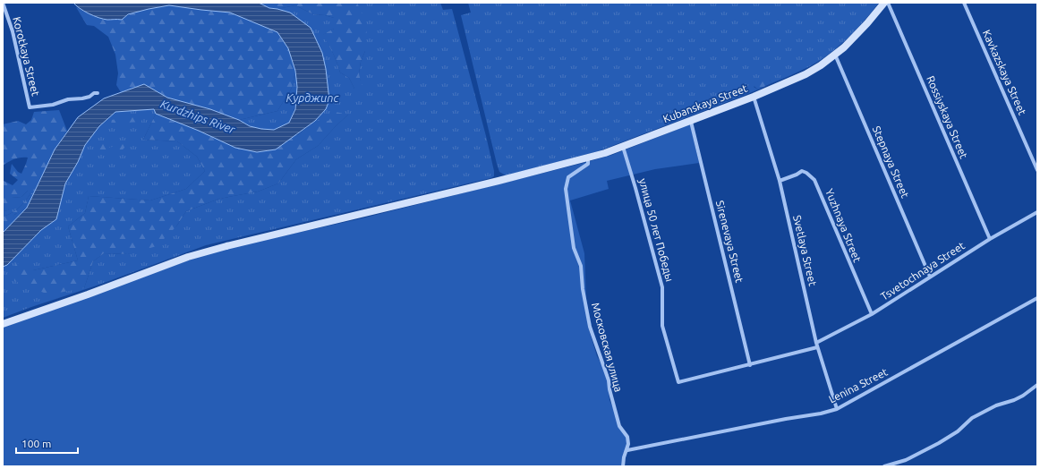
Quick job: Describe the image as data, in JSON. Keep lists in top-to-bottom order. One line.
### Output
{"streets":{"main road":["Kubanskaya Street"],"street":["Korotkaya Street","Kavkazskaya Street","Rossiyskaya Street","Stepnaya Street","Yuzhnaya Street","улица 50 лет Победы","Sirenevaya Street","Svetlaya Street","Tsvetochnaya Street","Московская улица","Lenina Street"]},"crossings":[["Kubanskaya Street","Stepnaya Street"],["Kubanskaya Street","улица 50 лет Победы"],["Kubanskaya Street","Sirenevaya Street"],["Kubanskaya Street","Svetlaya Street"],["Kubanskaya Street","Московская улица"],["Rossiyskaya Street","Tsvetochnaya Street"],["Stepnaya Street","Tsvetochnaya Street"],["Yuzhnaya Street","Svetlaya Street"],["Yuzhnaya Street","Tsvetochnaya Street"],["улица 50 лет Победы","Sirenevaya Street"],["Svetlaya Street","Tsvetochnaya Street"],["Svetlaya Street","Lenina Street"],["Московская улица","Lenina Street"]],"water":["Курджипс","Kurdzhips River"],"scale_bar":"100 m"}
